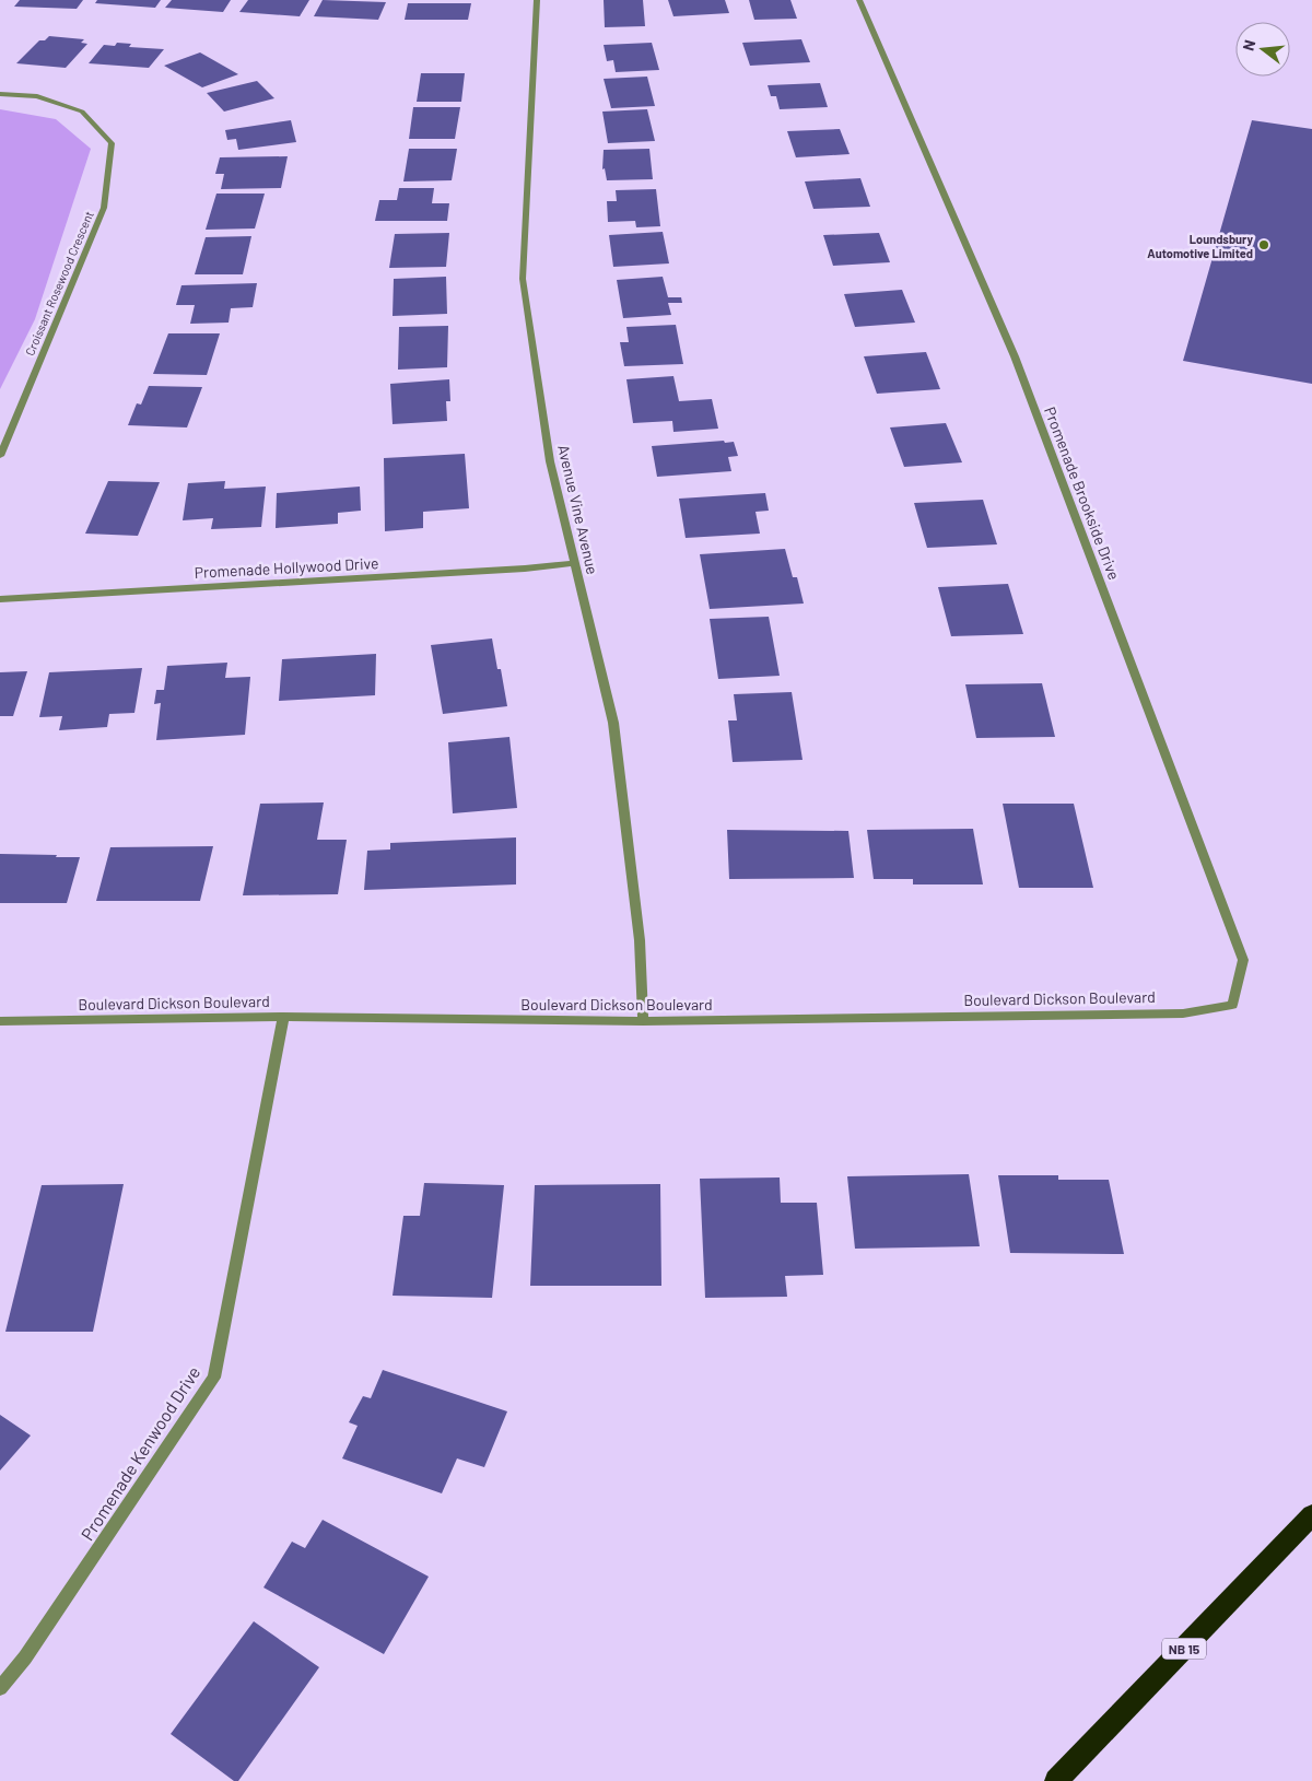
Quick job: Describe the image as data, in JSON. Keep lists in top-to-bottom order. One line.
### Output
{"streets":{"highway":["NB 15"],"street":["Croissant Rosewood Crescent","Promenade Brookside Drive","Avenue Vine Avenue","Promenade Hollywood Drive","Boulevard Dickson Boulevard","Promenade Kenwood Drive"]},"crossings":[["Promenade Brookside Drive","Boulevard Dickson Boulevard"],["Avenue Vine Avenue","Promenade Hollywood Drive"],["Avenue Vine Avenue","Boulevard Dickson Boulevard"],["Boulevard Dickson Boulevard","Promenade Kenwood Drive"]],"places":["Loundsbury Automotive Limited"],"north":"left"}
